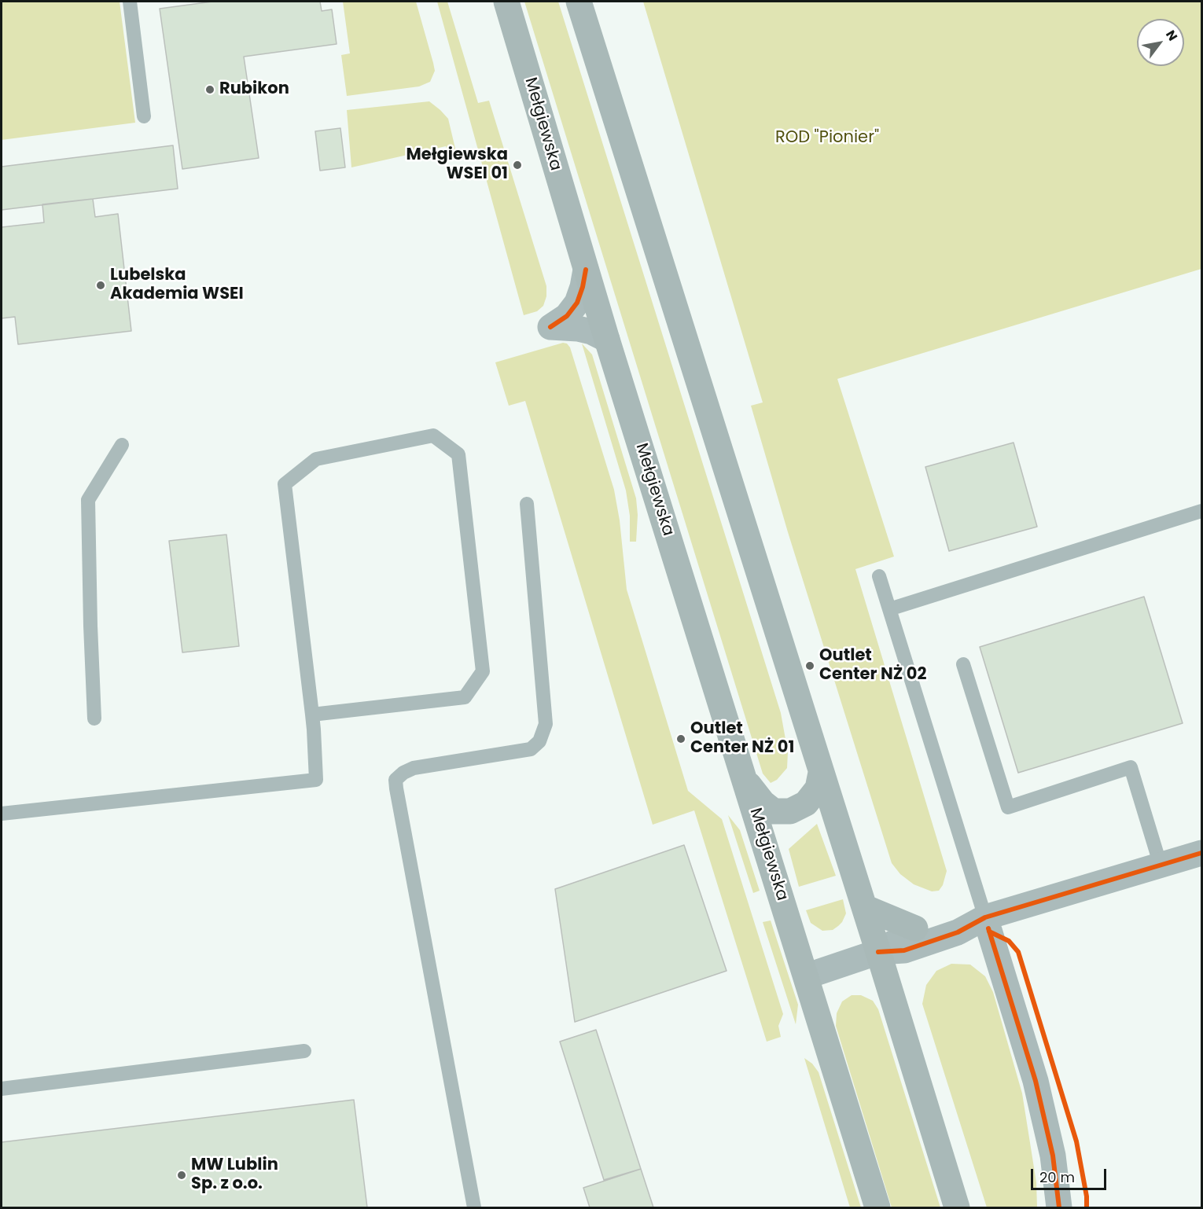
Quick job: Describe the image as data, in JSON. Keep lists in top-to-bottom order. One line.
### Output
{"streets":{"main road":["Mełgiewska"]},"parks":["ROD \"Pionier\""],"places":["Rubikon","Mełgiewska WSEI 01","Lubelska Akademia WSEI","Outlet Center NŻ 02","Outlet Center NŻ 01","MW Lublin Sp. z o.o."],"scale_bar":"20 m","north":"top right"}
